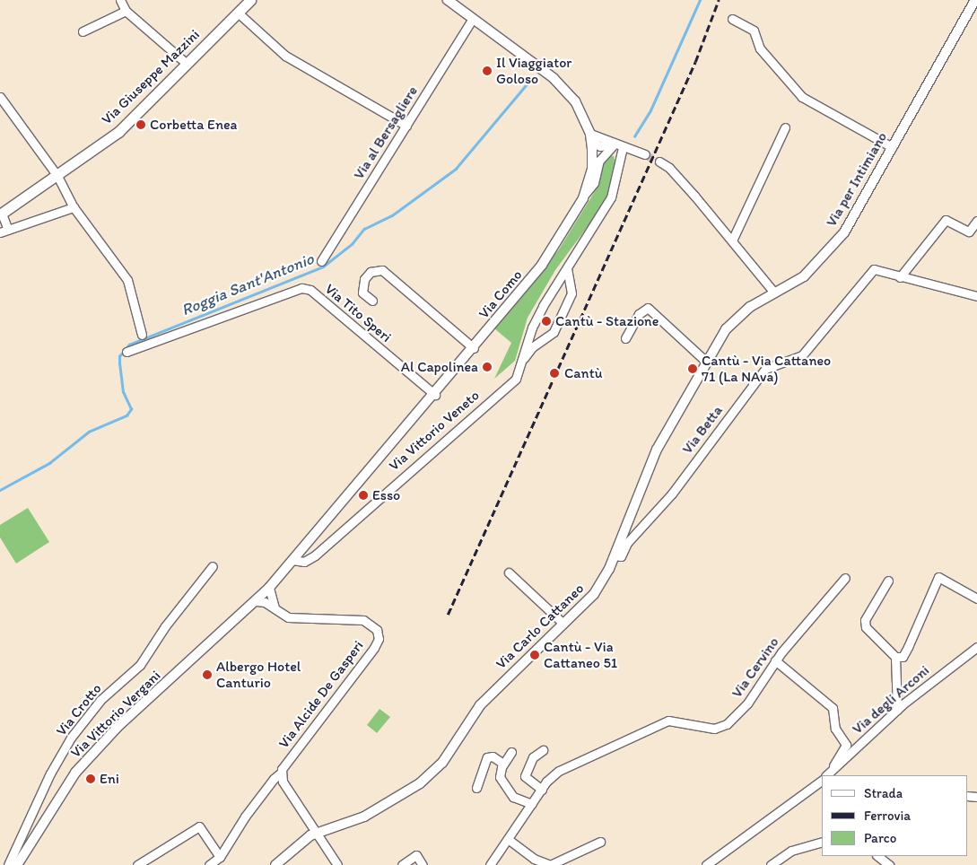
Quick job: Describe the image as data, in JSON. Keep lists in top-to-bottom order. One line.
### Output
{"streets":{"main road":["Via Giuseppe Mazzini"],"street":["Via al Bersagliere","Via per Intimiano","Via Como","Via Tito Speri","Via Betta","Via Vittorio Veneto","Via Carlo Cattaneo","Via Cervino","Via Alcide De Gasperi","Via degli Arconi","Via Crotto","Via Vittorio Vergani"]},"crossings":[["Via al Bersagliere","Via Como"],["Via per Intimiano","Via Carlo Cattaneo"],["Via Como","Via Tito Speri"],["Via Como","Via Vittorio Veneto"],["Via Como","Via Alcide De Gasperi"],["Via Como","Via Vittorio Vergani"],["Via Betta","Via Carlo Cattaneo"],["Via Alcide De Gasperi","Via Vittorio Vergani"]],"water":["Roggia Sant'Antonio"],"places":["Il Viaggiator Goloso","Corbetta Enea","Cantù - Stazione","Al Capolinea","Cantù - Via Cattaneo 71 (La NAva)","Cantù","Esso","Cantù - Via Cattaneo 51","Albergo Hotel Canturio","Eni"],"legend":["Strada","Ferrovia","Parco"]}
